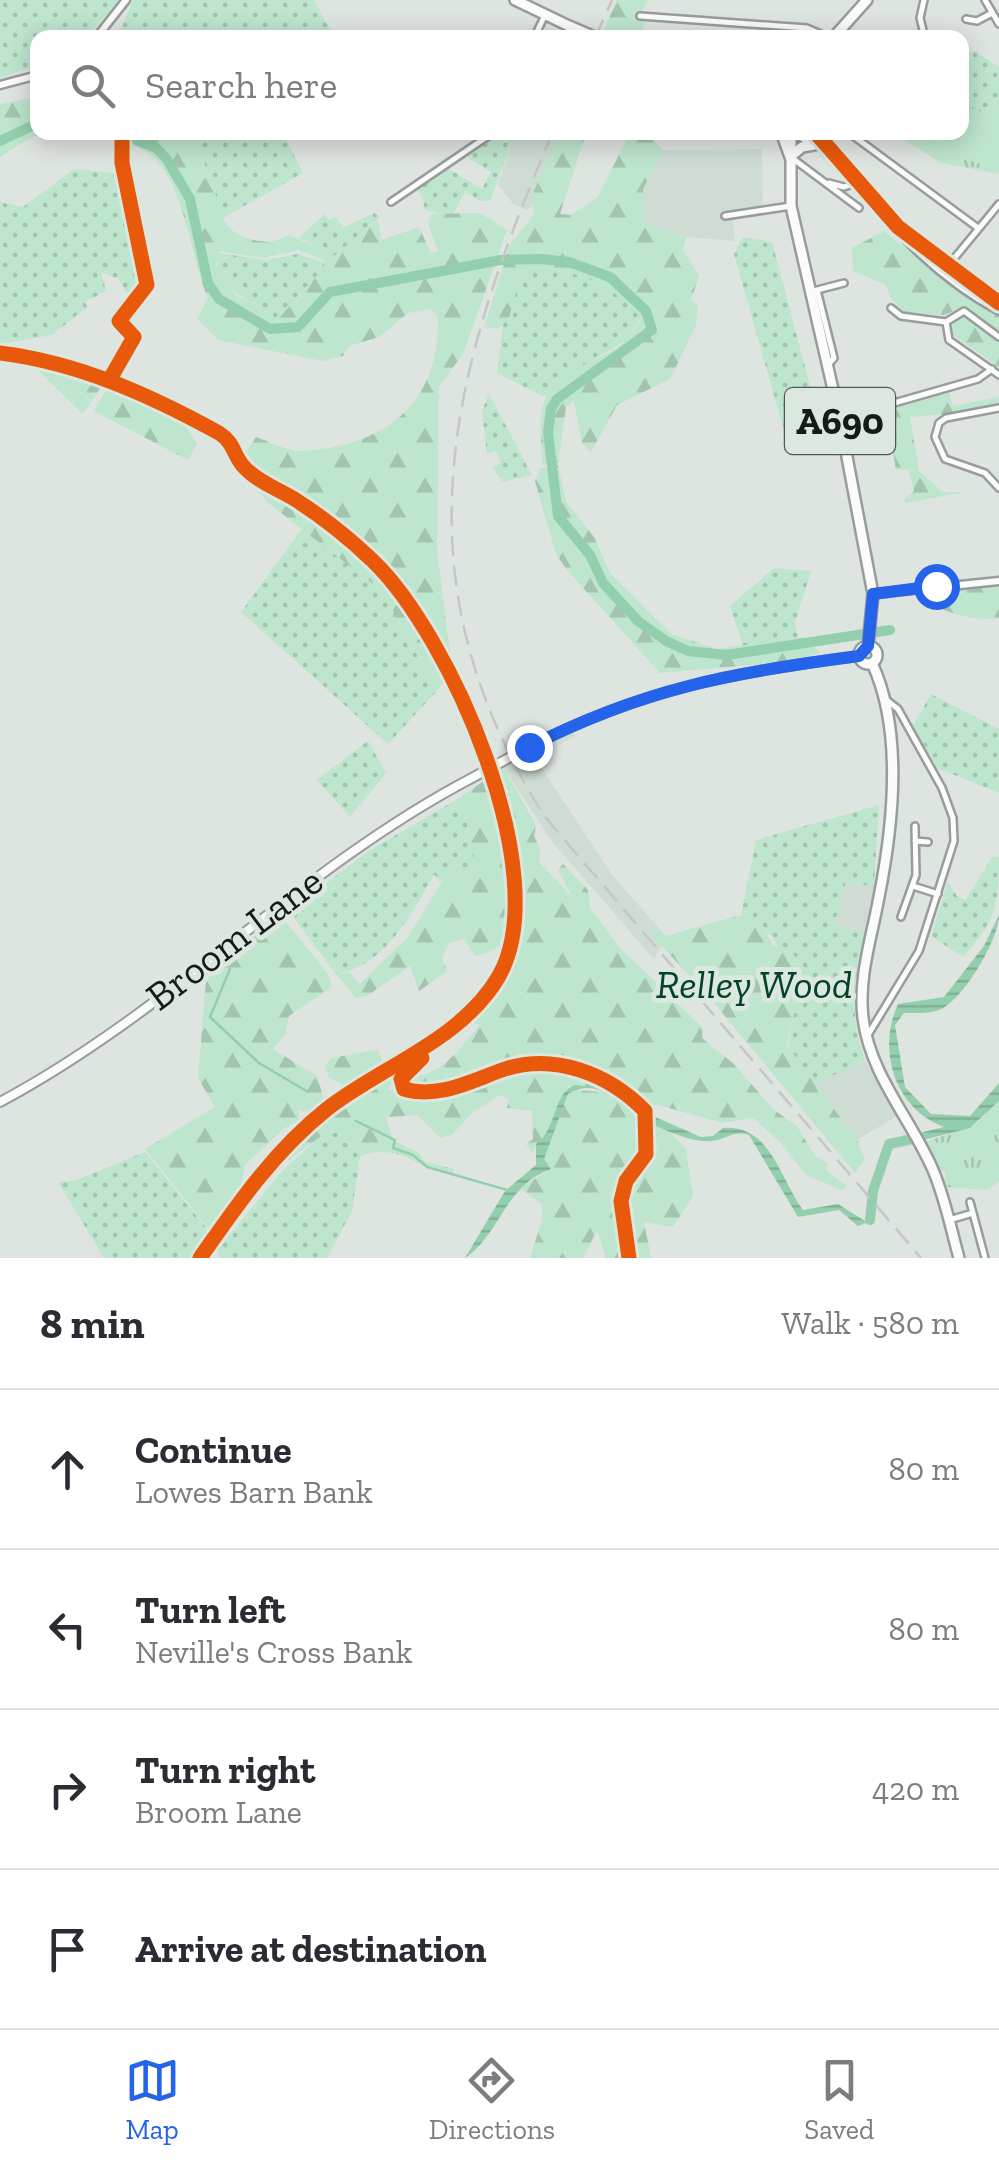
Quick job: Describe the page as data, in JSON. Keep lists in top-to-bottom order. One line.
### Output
{"streets":{"main road":["A690","Broom Lane"]},"parks":["Relley Wood"],"page":{"search":"Search here","heading":["8 min","Walk · 580 m"],"list":[["Continue","Lowes Barn Bank","80 m"],["Turn left","Neville's Cross Bank","80 m"],["Turn right","Broom Lane","420 m"],"Arrive at destination"],"nav":["Map","Directions","Saved"]}}
